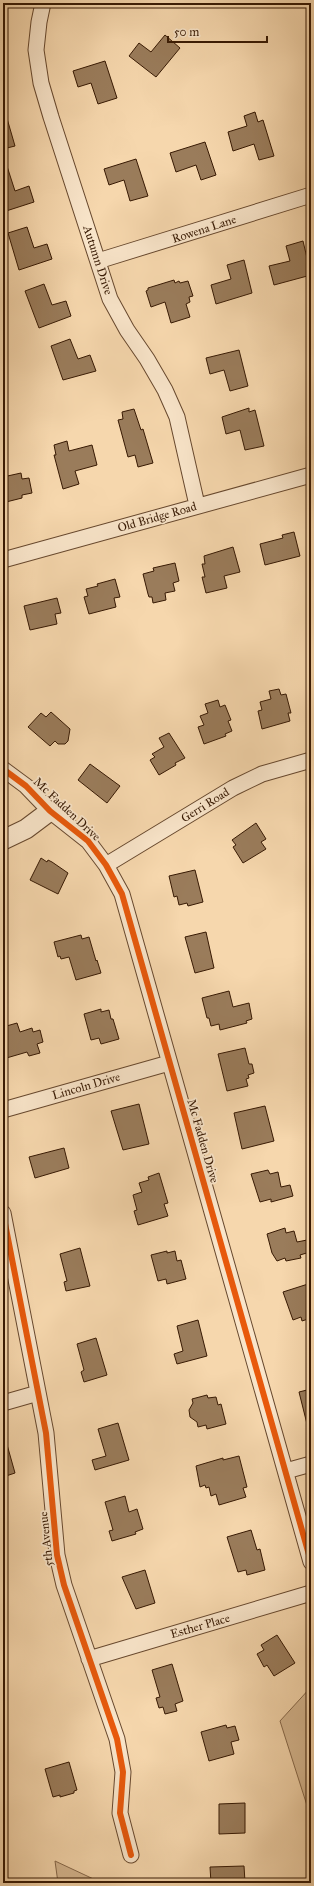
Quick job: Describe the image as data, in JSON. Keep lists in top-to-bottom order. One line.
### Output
{"streets":{"street":["Rowena Lane","Autumn Drive","Old Bridge Road","Gerri Road","Mc Fadden Drive","Lincoln Drive","5th Avenue","Esther Place"]},"crossings":[["Rowena Lane","Autumn Drive"],["Autumn Drive","Old Bridge Road"],["Gerri Road","Mc Fadden Drive"],["Mc Fadden Drive","Lincoln Drive"],["5th Avenue","Esther Place"]],"scale_bar":"50 m"}
